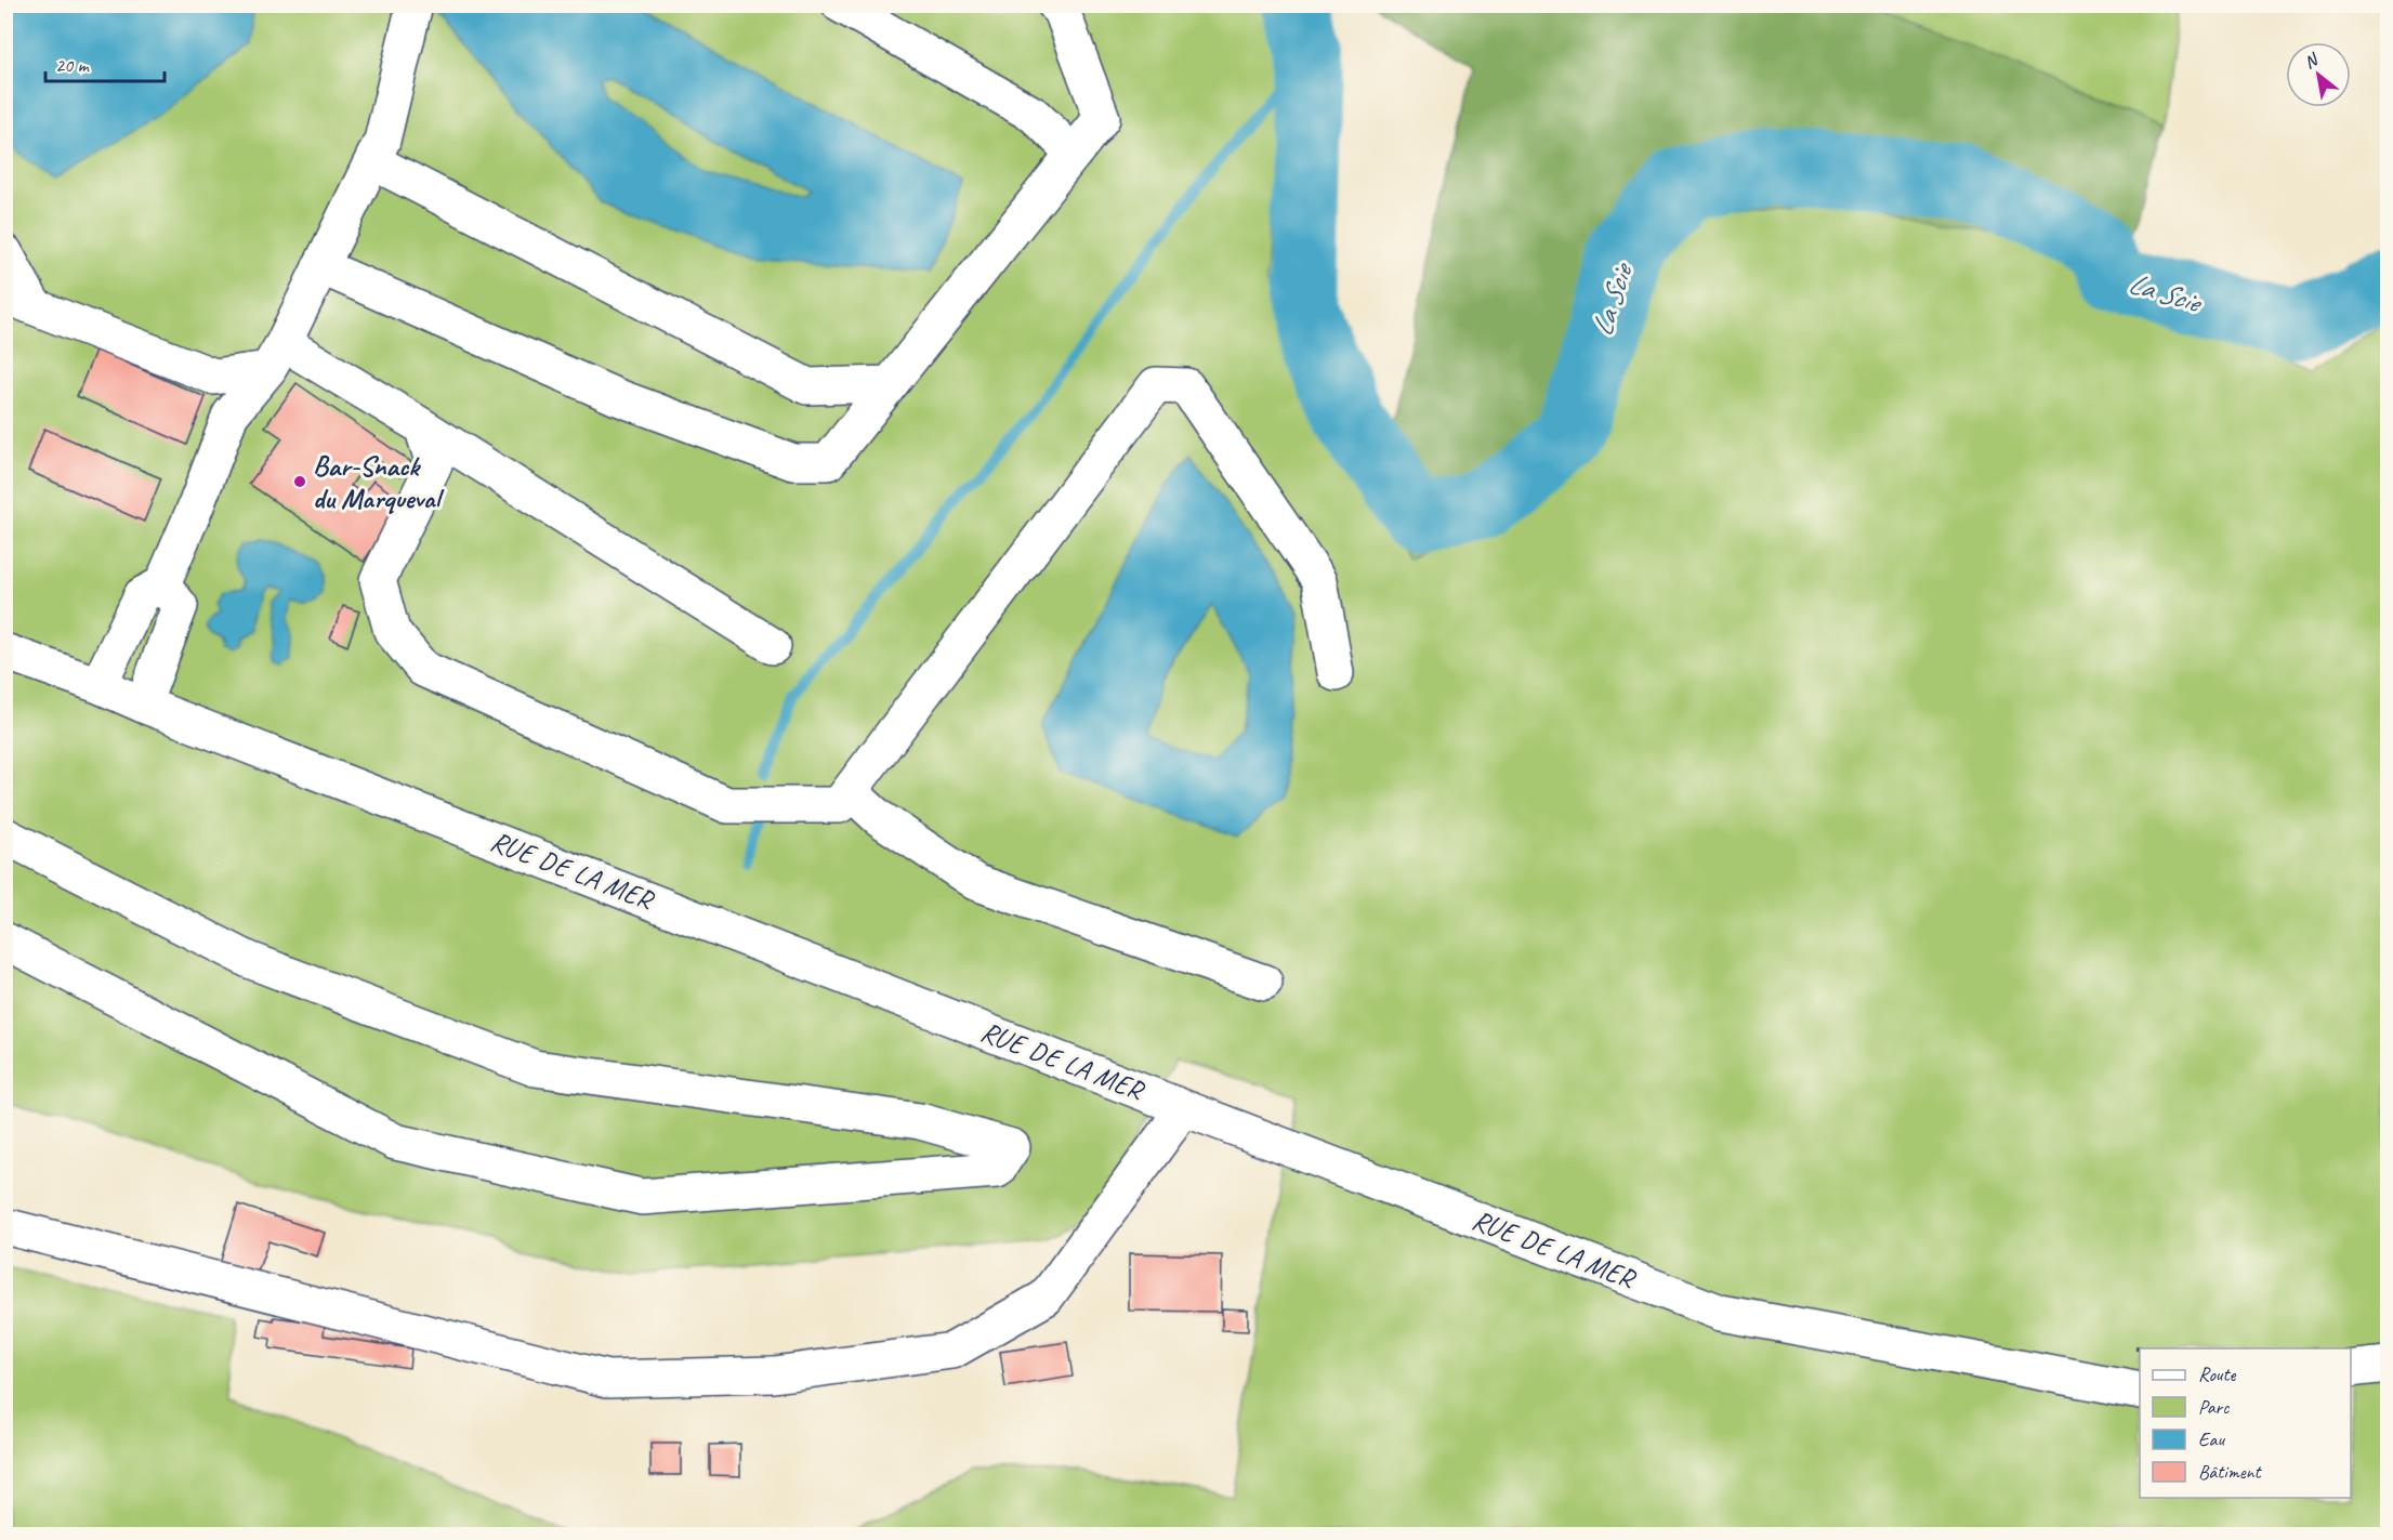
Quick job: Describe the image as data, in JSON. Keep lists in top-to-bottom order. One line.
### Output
{"streets":{"street":["RUE DE LA MER"]},"water":["La Scie"],"places":["Bar-Snack du Marqueval"],"legend":["Route","Parc","Eau","Bâtiment"],"scale_bar":"20 m","north":"top left"}
